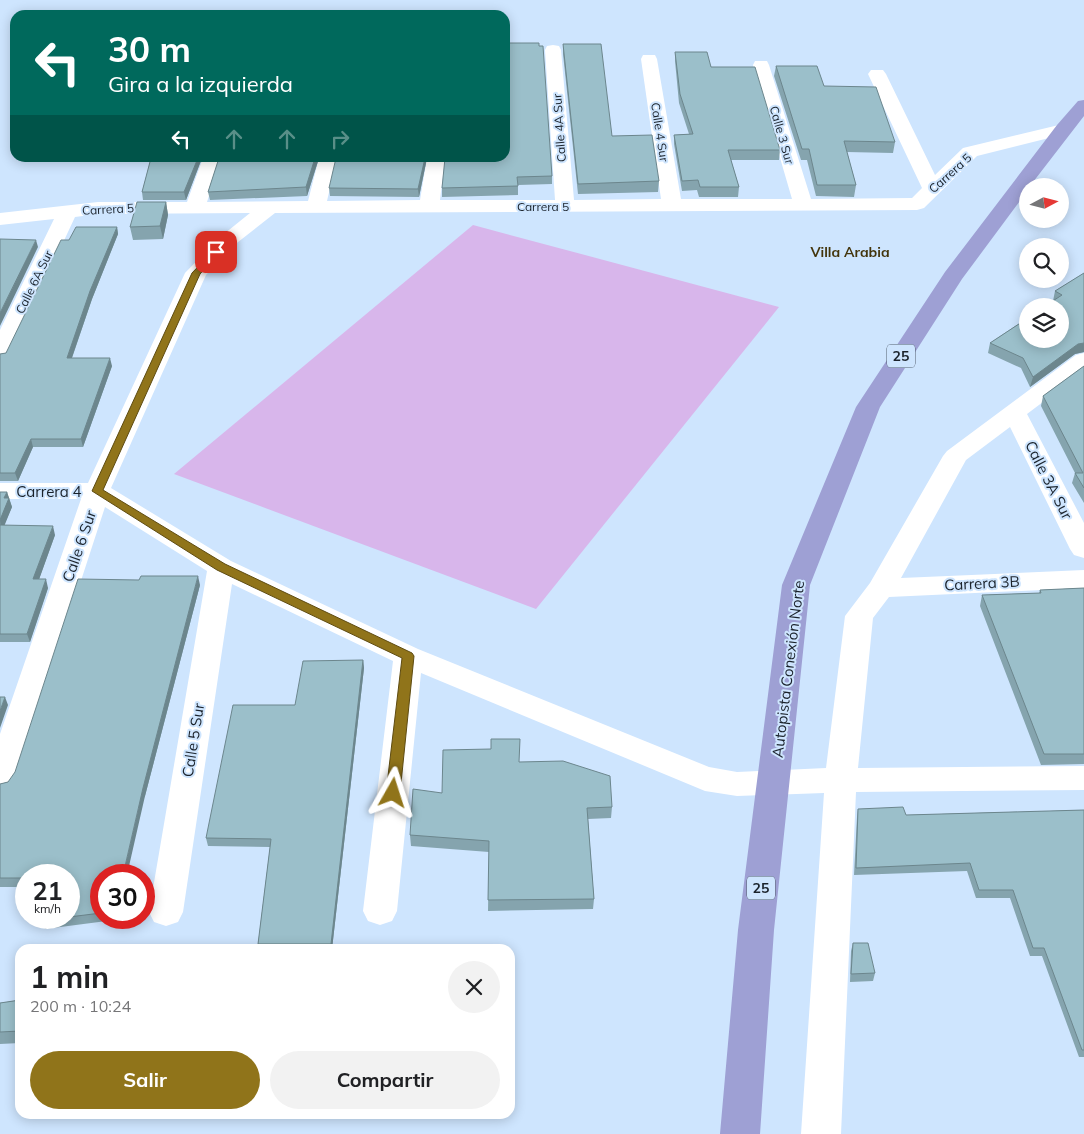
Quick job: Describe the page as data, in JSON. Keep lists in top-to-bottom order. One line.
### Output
{"streets":{"highway":["25","Autopista Conexión Norte"],"street":["Calle 4A Sur","Calle 4 Sur","Calle 3 Sur","Carrera 5","Calle 6A Sur","Calle 3A Sur","Carrera 4","Calle 6 Sur","Carrera 3B","Calle 5 Sur"]},"crossings":[["Calle 4A Sur","Carrera 5"],["Calle 4 Sur","Carrera 5"],["Calle 3 Sur","Carrera 5"],["Carrera 5","Calle 6A Sur"],["Carrera 5","Calle 6 Sur"],["Carrera 5","Autopista Conexión Norte"],["Carrera 4","Calle 6 Sur"]],"districts":["Villa Arabia"],"north":"right","page":{"turn":["30 m","Gira a la izquierda"],"speed":"21 km/h","limit":"30","heading":["1 min","200 m · 10:24"],"buttons":["Salir","Compartir"]}}
